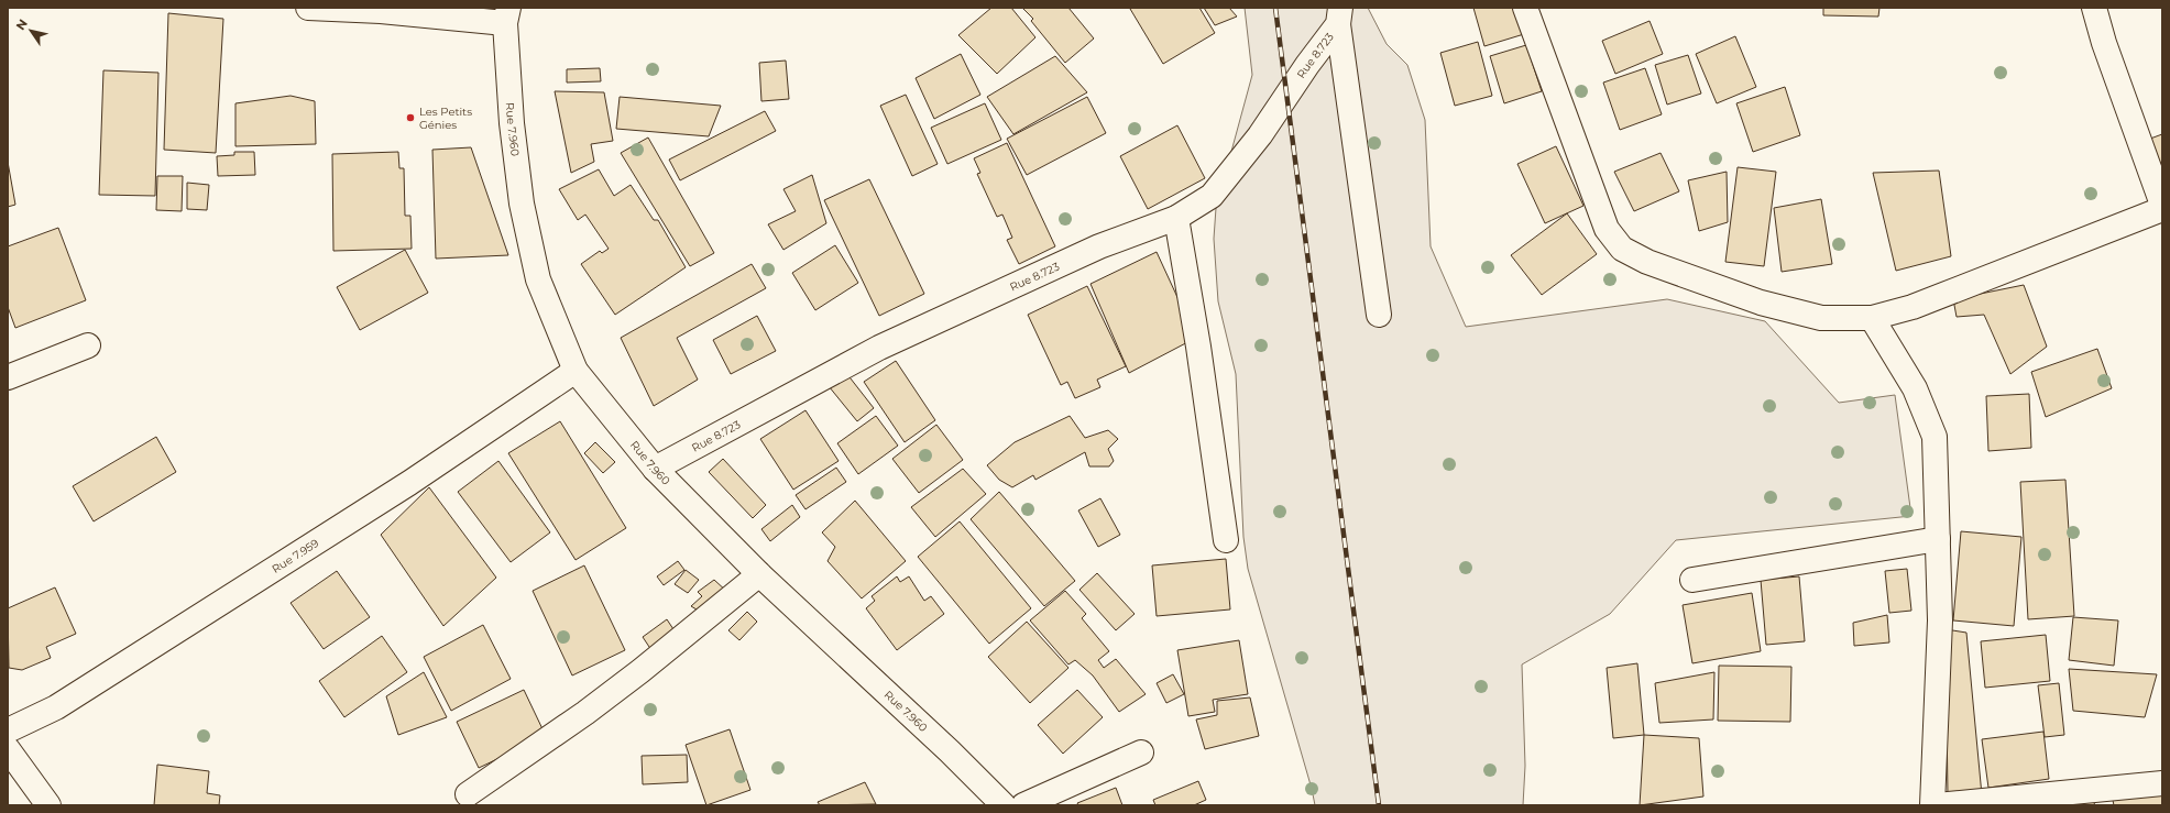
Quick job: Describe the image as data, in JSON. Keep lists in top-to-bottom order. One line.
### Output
{"streets":{"street":["Rue 8.723","Rue 7.960","Rue 7.959"]},"crossings":[["Rue 8.723","Rue 7.960"],["Rue 7.960","Rue 7.959"]],"places":["Les Petits Génies"],"north":"top left"}
